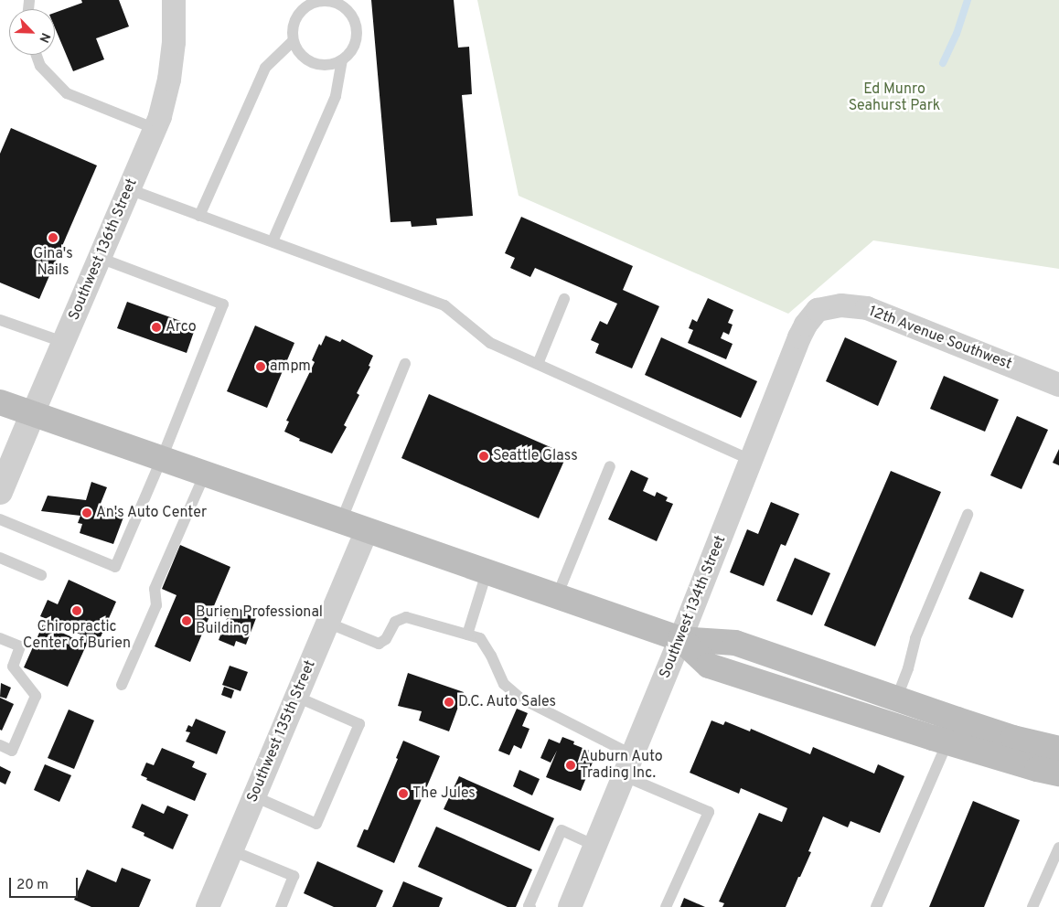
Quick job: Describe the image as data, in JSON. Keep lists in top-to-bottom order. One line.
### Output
{"streets":{"street":["Southwest 136th Street","12th Avenue Southwest","Southwest 134th Street","Southwest 135th Street"]},"crossings":[["12th Avenue Southwest","Southwest 134th Street"]],"parks":["Ed Munro Seahurst Park"],"places":["Gina's Nails","Arco","ampm","Seattle Glass","An's Auto Center","Chiropractic Center of Burien","Burien Professional Building","D.C. Auto Sales","Auburn Auto Trading Inc.","The Jules"],"scale_bar":"20 m","north":"bottom right"}
